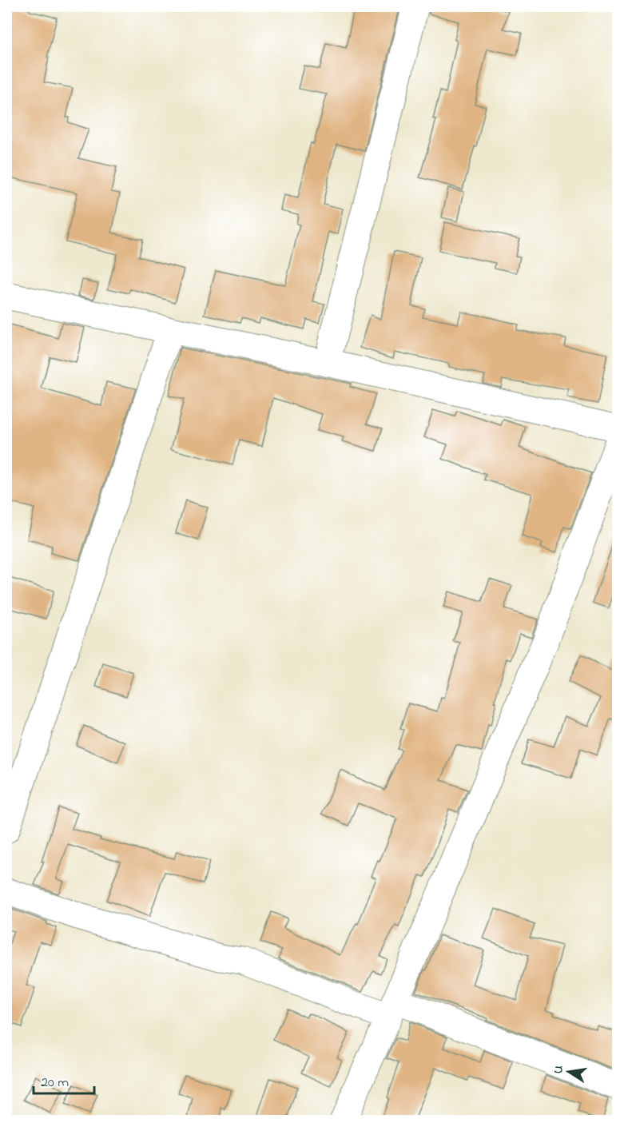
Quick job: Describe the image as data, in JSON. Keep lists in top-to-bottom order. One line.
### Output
{"scale_bar":"20 m","north":"left"}
